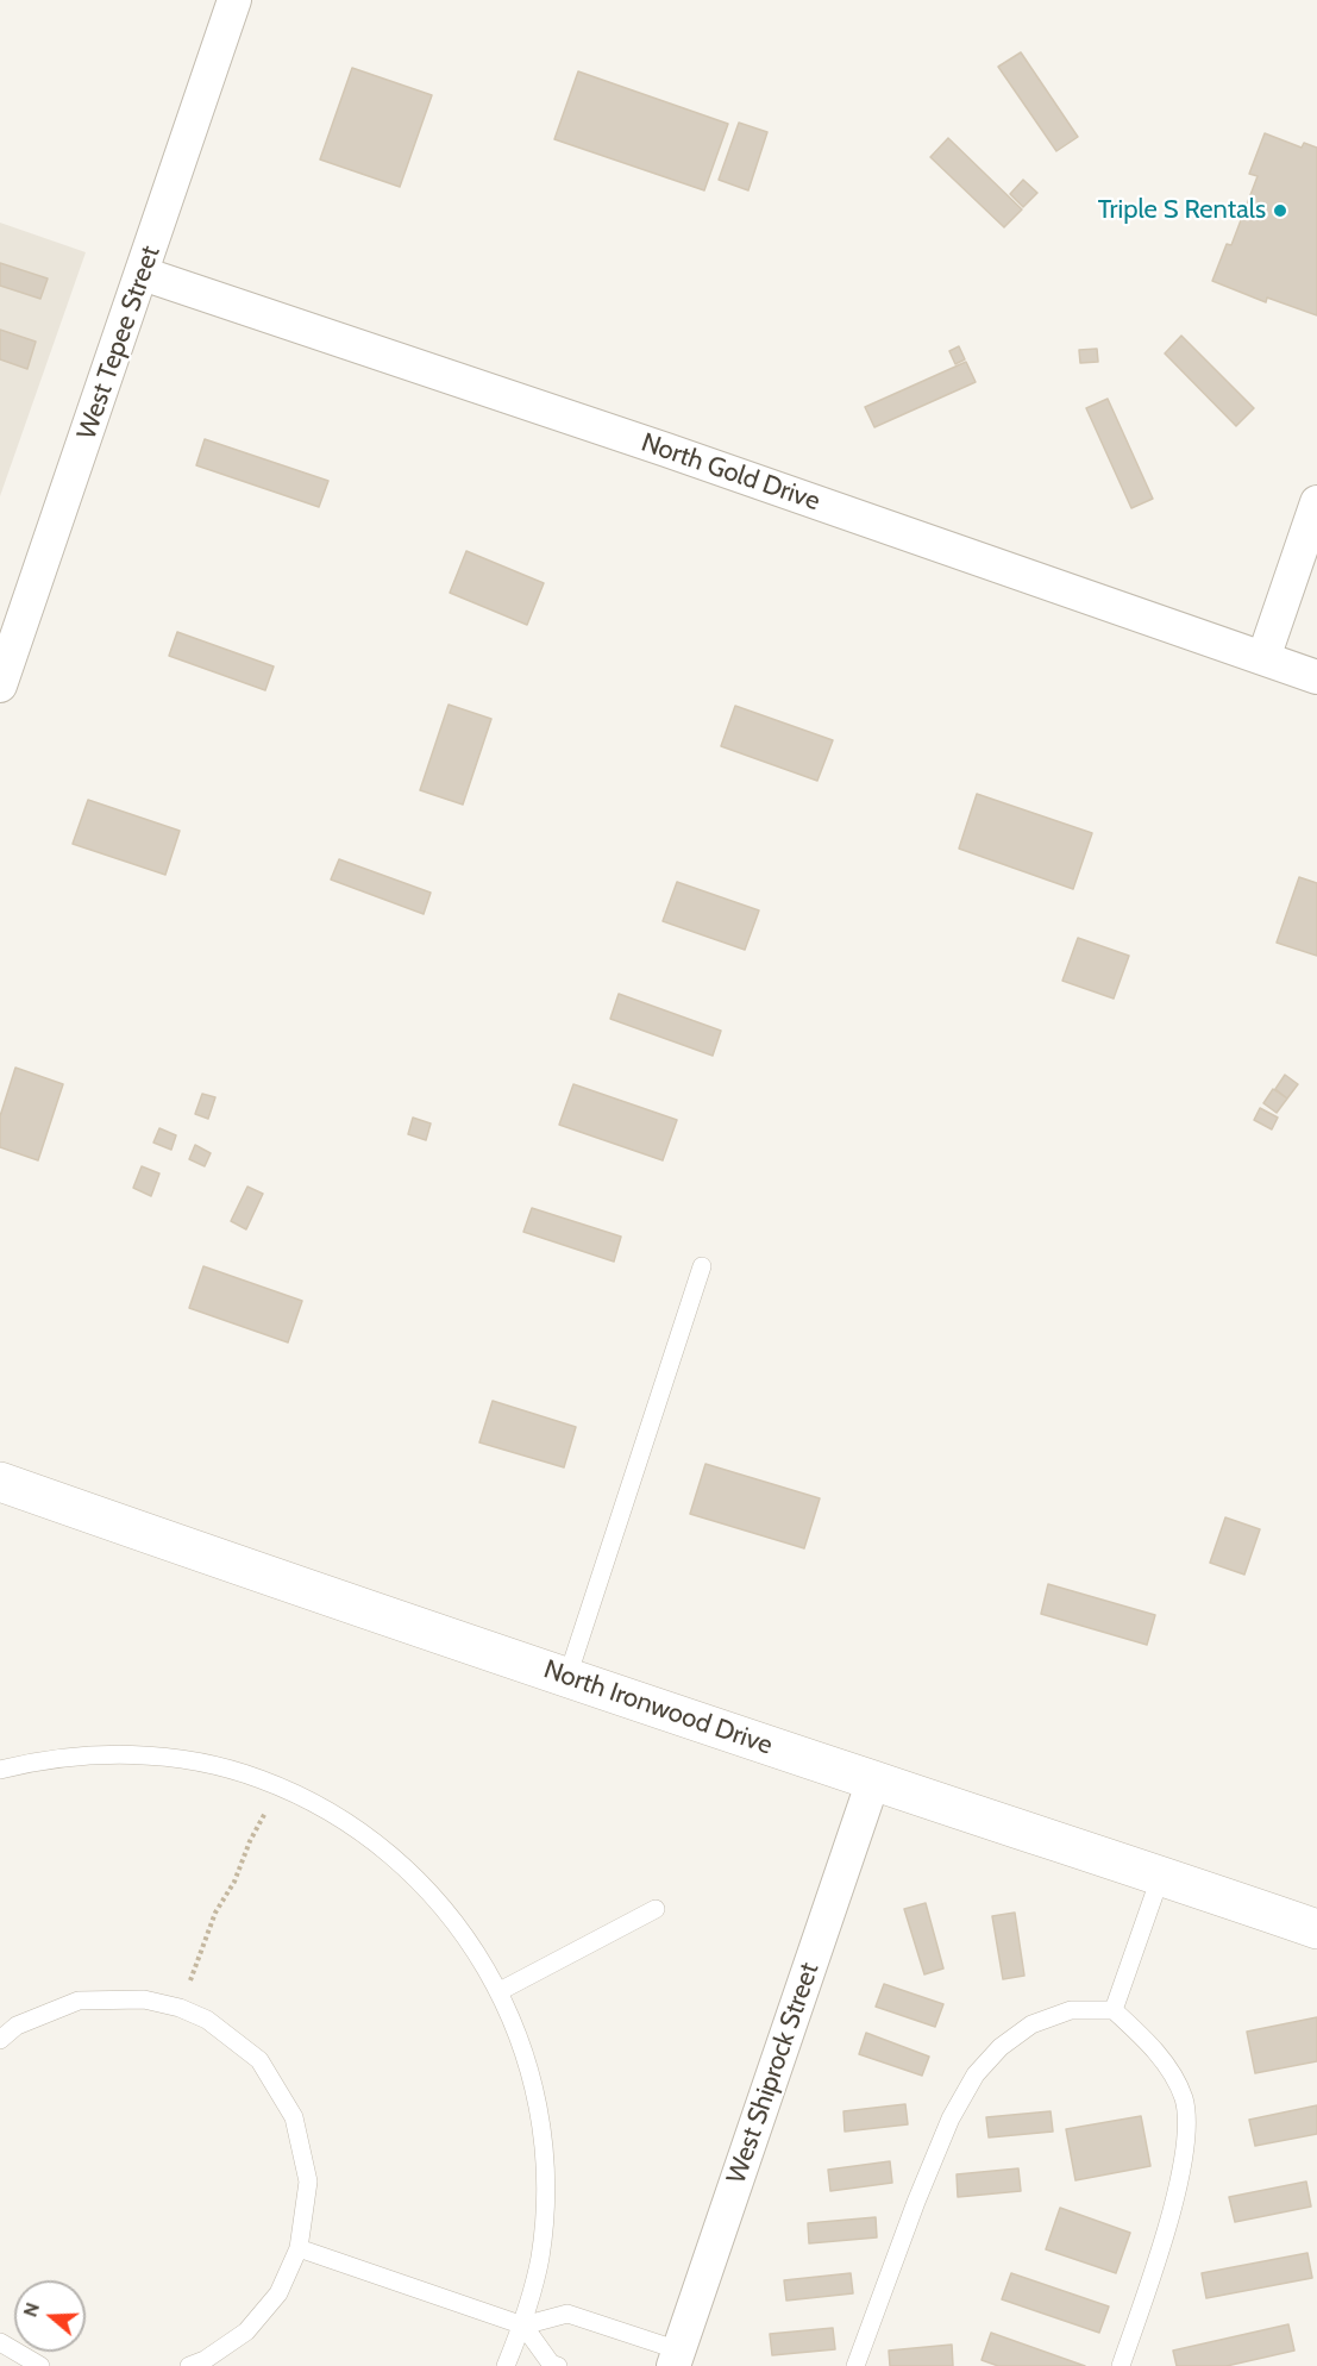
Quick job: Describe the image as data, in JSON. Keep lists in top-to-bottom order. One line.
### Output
{"streets":{"street":["West Tepee Street","North Gold Drive","North Ironwood Drive","West Shiprock Street"]},"crossings":[["West Tepee Street","North Gold Drive"],["North Ironwood Drive","West Shiprock Street"]],"places":["Triple S Rentals"],"north":"left"}
